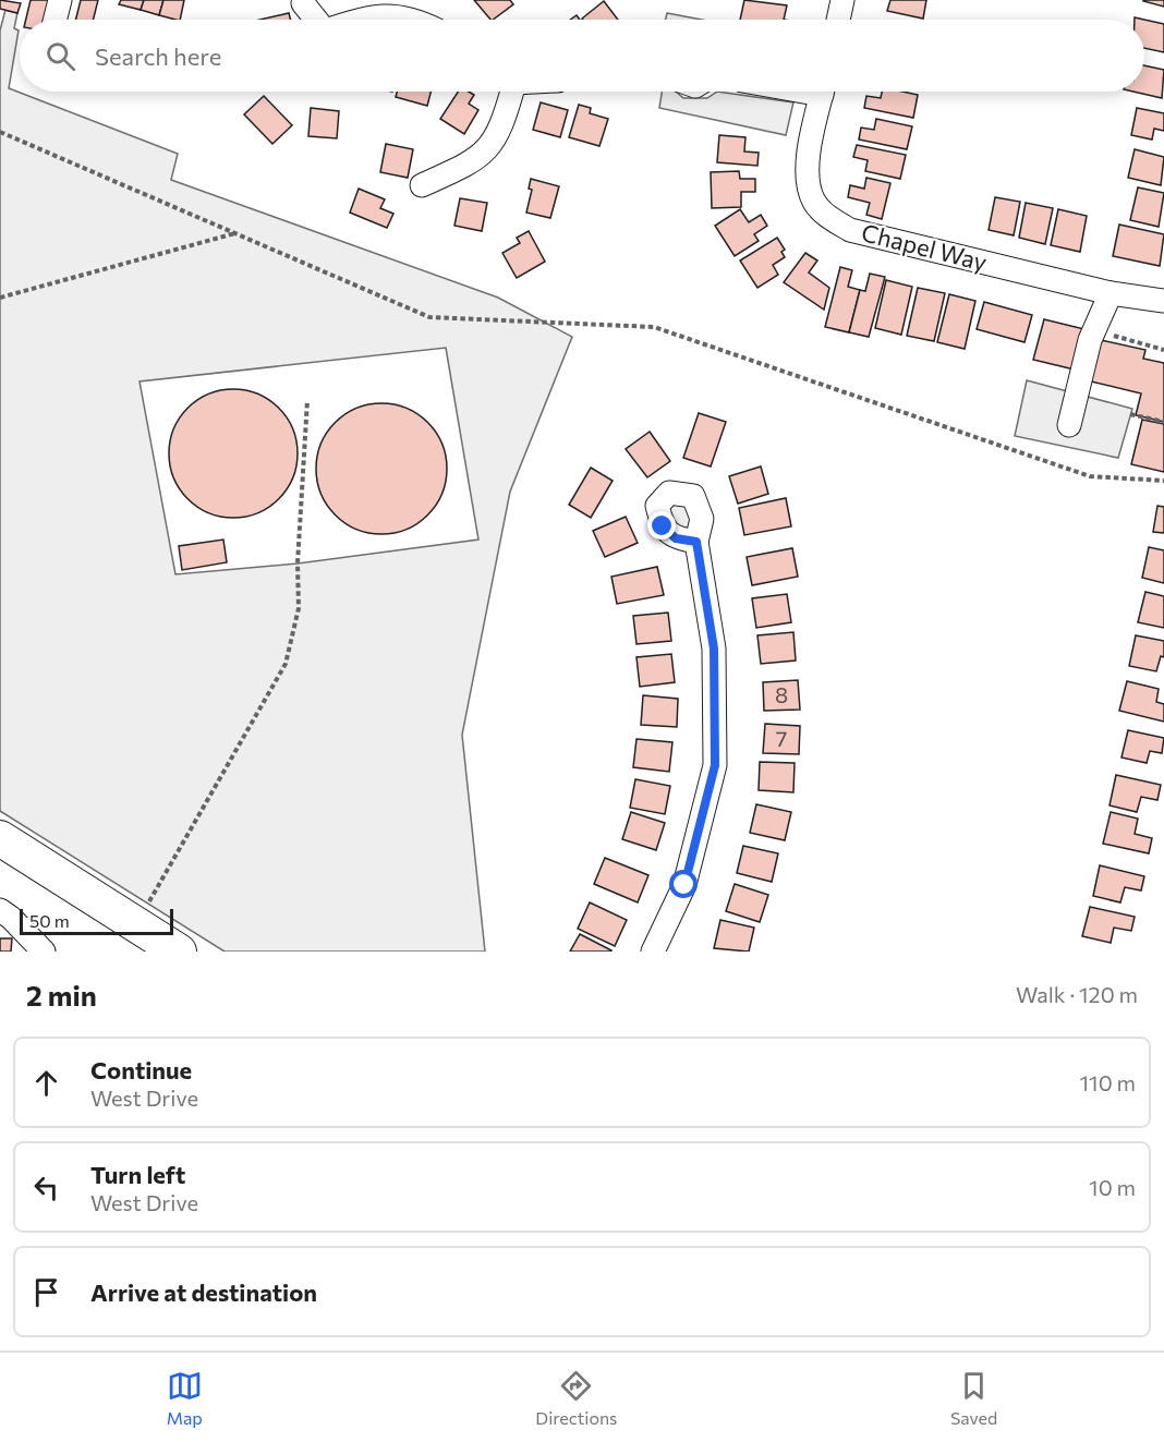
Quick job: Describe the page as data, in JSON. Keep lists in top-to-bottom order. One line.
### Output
{"streets":{"street":["Chapel Way"]},"house_numbers":["8","7"],"scale_bar":"50 m","page":{"search":"Search here","scale":"50 m","heading":["2 min","Walk · 120 m"],"list":[["Continue","West Drive","110 m"],["Turn left","West Drive","10 m"],"Arrive at destination"],"nav":["Map","Directions","Saved"]}}
